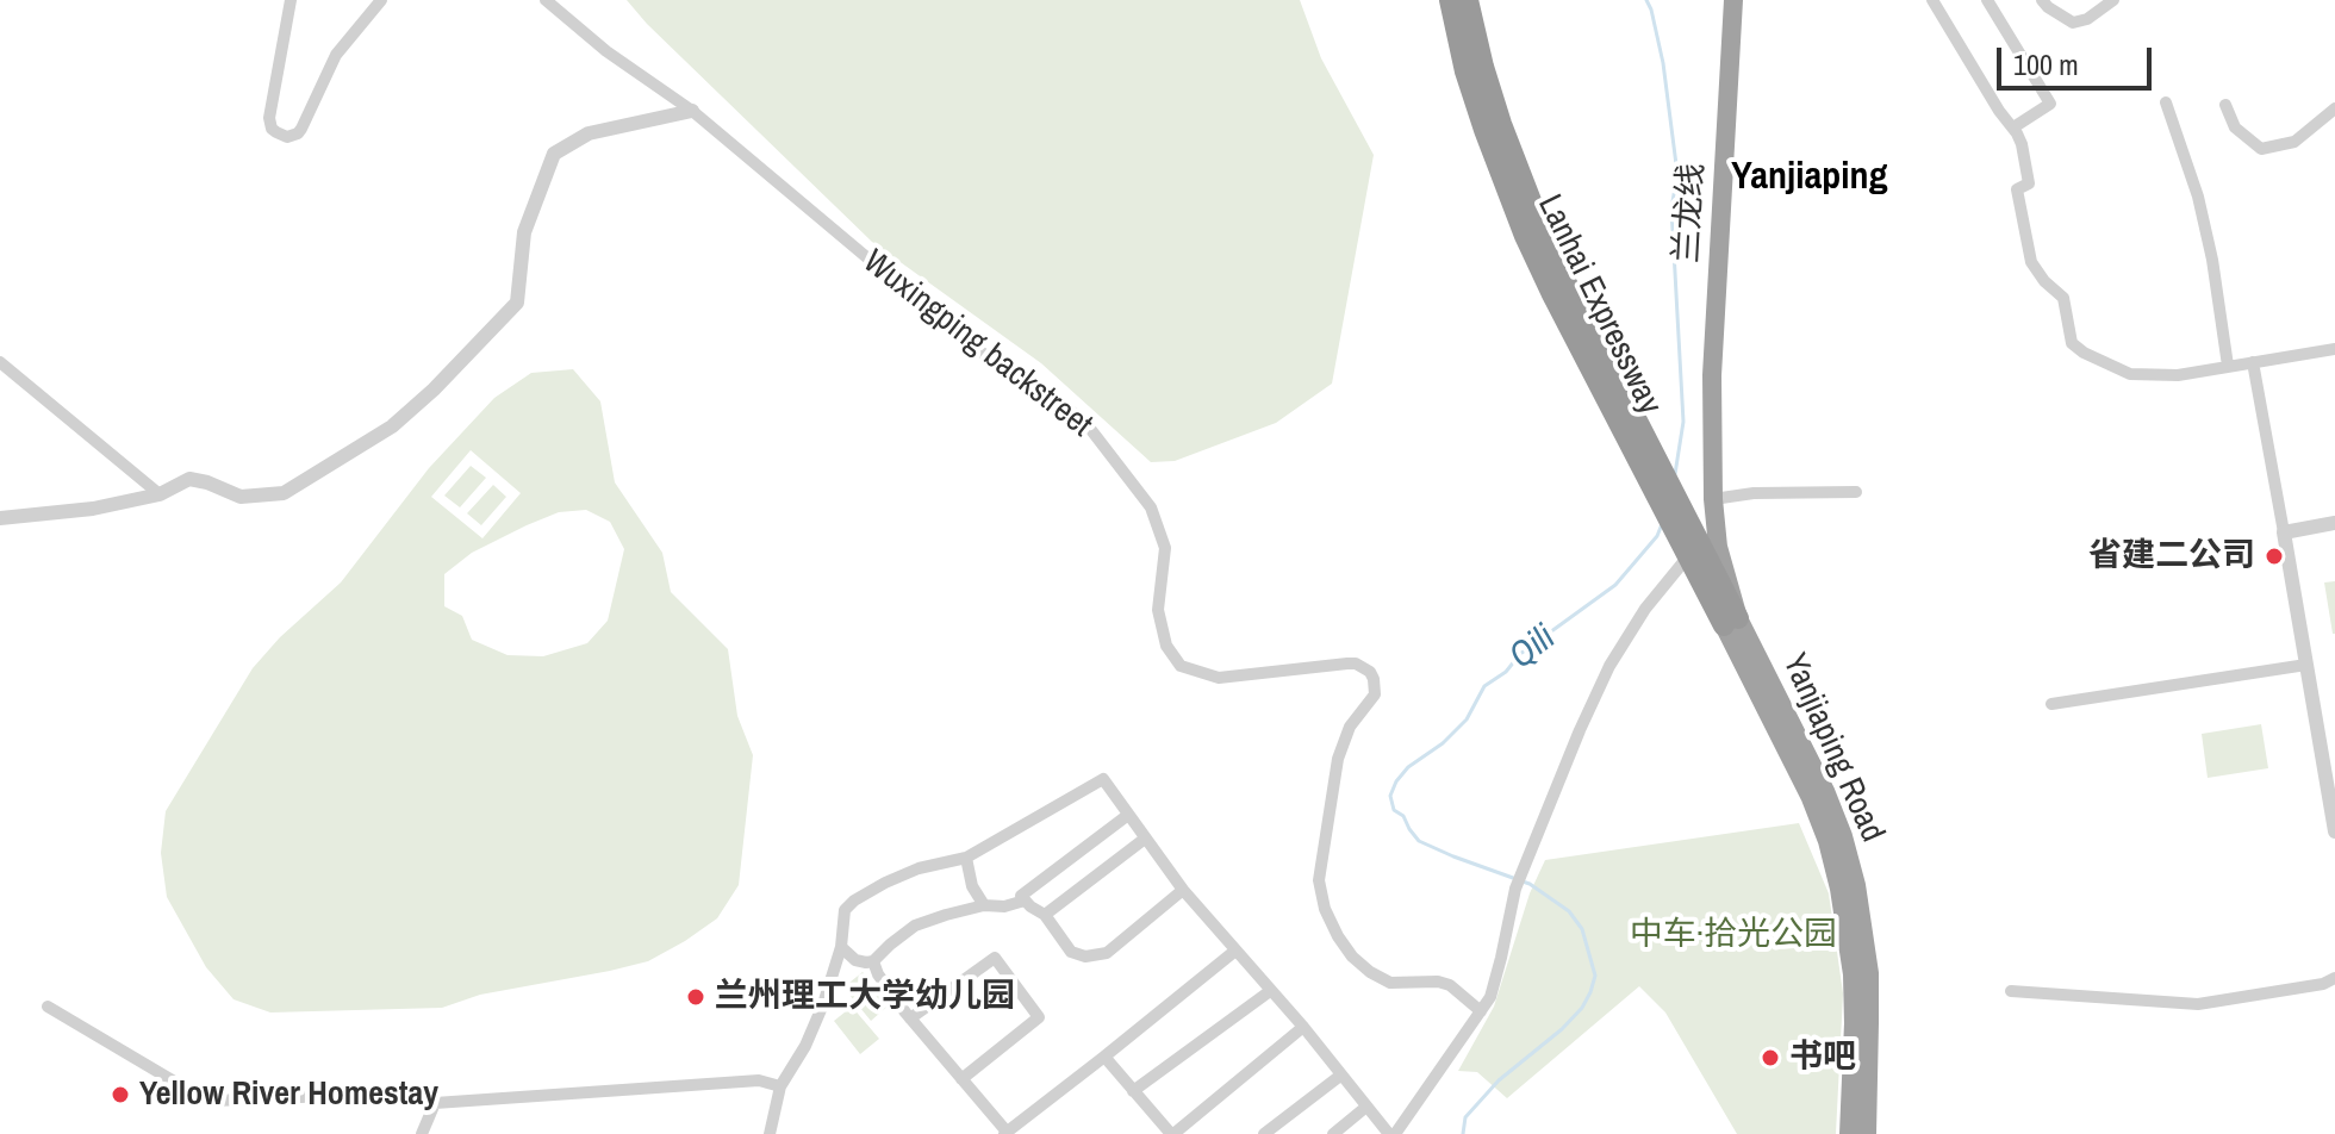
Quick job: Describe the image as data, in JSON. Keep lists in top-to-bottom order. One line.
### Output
{"streets":{"highway":["兰龙线","Lanhai Expressway","Yanjiaping Road"],"street":["Wuxingping backstreet"]},"crossings":[["兰龙线","Lanhai Expressway"],["兰龙线","Yanjiaping Road"],["Lanhai Expressway","Yanjiaping Road"]],"districts":["Yanjiaping"],"water":["Qili"],"parks":["中车·拾光公园"],"places":["省建二公司","兰州理工大学幼儿园","书吧","Yellow River Homestay"],"scale_bar":"100 m"}
